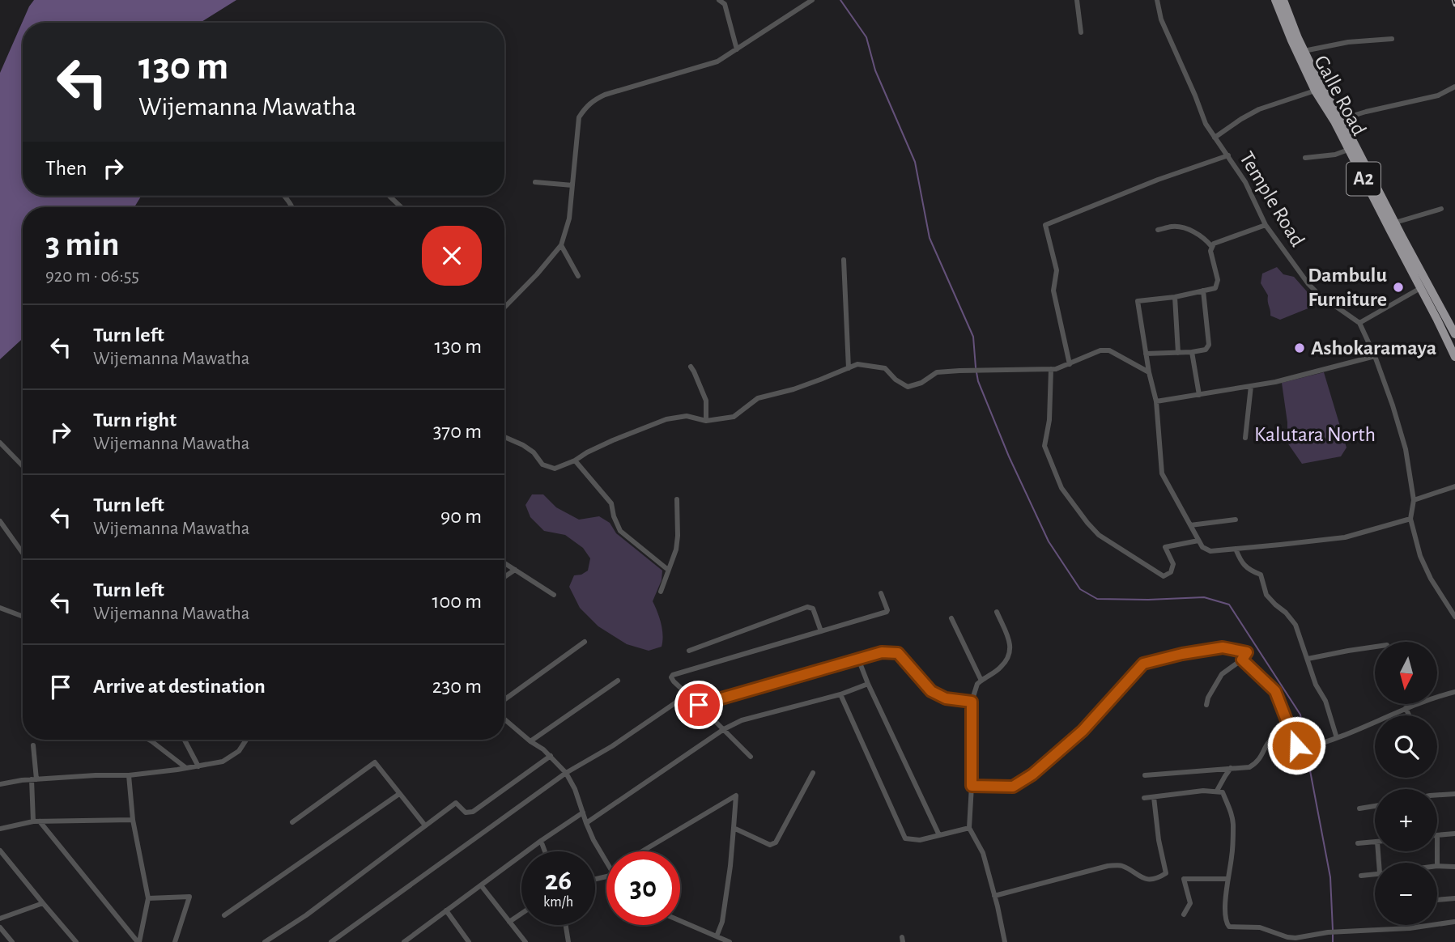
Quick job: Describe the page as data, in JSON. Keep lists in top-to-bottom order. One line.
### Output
{"streets":{"highway":["Galle Road","A2"],"street":["Temple Road"]},"parks":["Kalutara North"],"places":["Dambulu Furniture","Ashokaramaya"],"north":"bottom","page":{"turn":["130 m","Wijemanna Mawatha"],"then":"Then","heading":["3 min","920 m · 06:55"],"list":[{"name":"Turn left","note":"Wijemanna Mawatha","value":"130 m"},{"name":"Turn right","note":"Wijemanna Mawatha","value":"370 m"},{"name":"Turn left","note":"Wijemanna Mawatha","value":"90 m"},{"name":"Turn left","note":"Wijemanna Mawatha","value":"100 m"},{"name":"Arrive at destination","value":"230 m"}],"map_buttons":["+","−"],"speed":"26 km/h","limit":"30"}}
